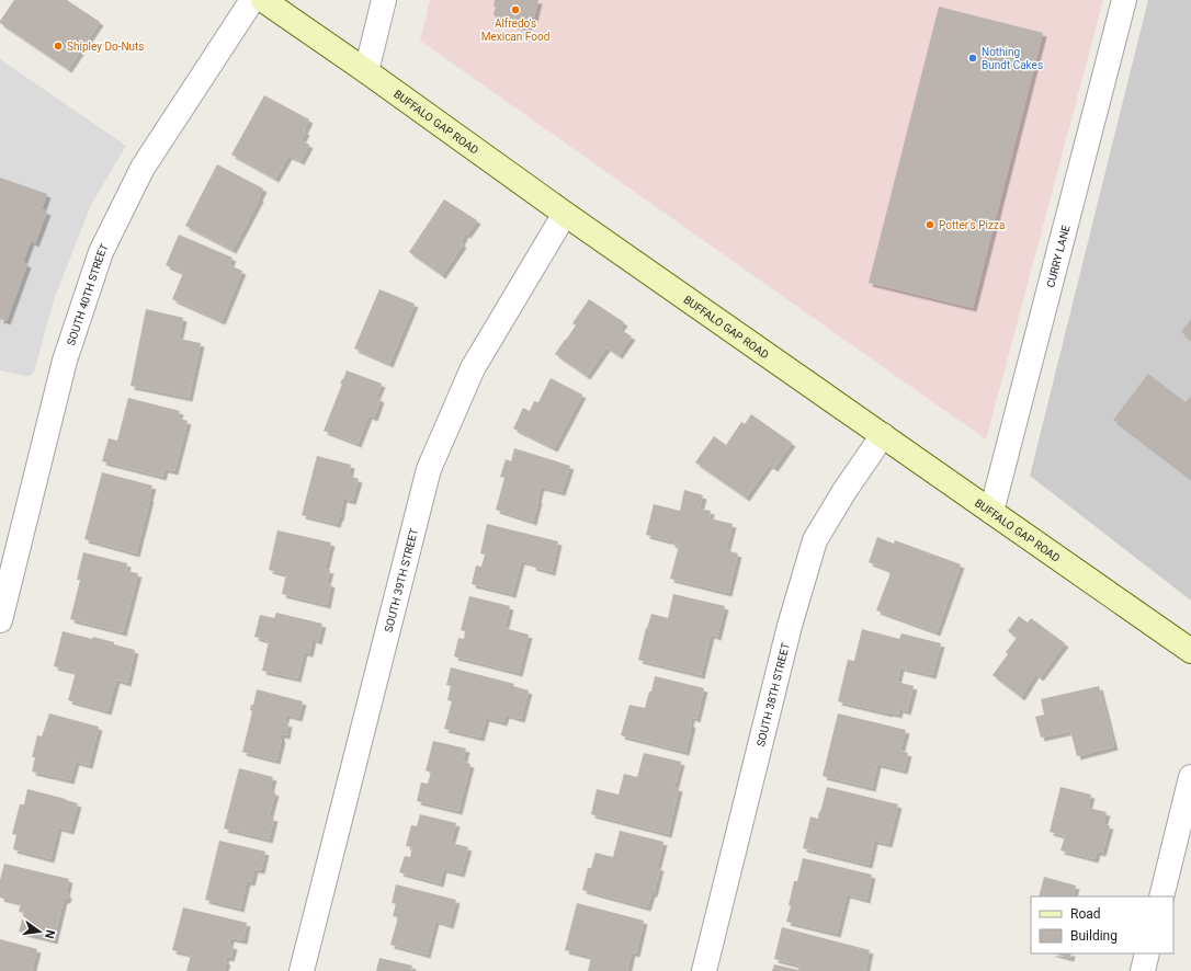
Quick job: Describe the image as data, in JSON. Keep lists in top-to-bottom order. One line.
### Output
{"streets":{"main road":["BUFFALO GAP ROAD"],"street":["CURRY LANE","SOUTH 40TH STREET","SOUTH 39TH STREET","SOUTH 38TH STREET"]},"crossings":[["BUFFALO GAP ROAD","CURRY LANE"],["BUFFALO GAP ROAD","SOUTH 39TH STREET"],["BUFFALO GAP ROAD","SOUTH 38TH STREET"]],"places":["Alfredo's Mexican Food","Shipley Do-Nuts","Nothing Bundt Cakes","Potter's Pizza"],"legend":["Road","Building"],"north":"right"}
